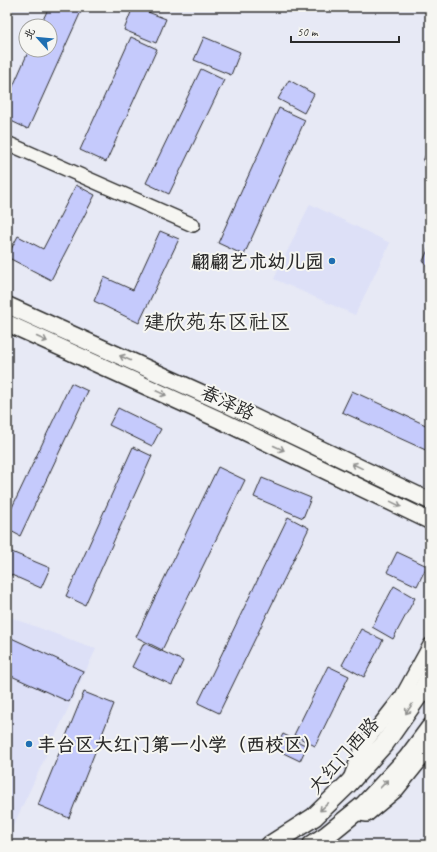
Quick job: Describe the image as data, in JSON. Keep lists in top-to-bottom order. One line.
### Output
{"streets":{"main road":["大红门西路"],"street":["春泽路"]},"districts":["建欣苑东区社区"],"places":["翩翩艺术幼儿园","丰台区大红门第一小学（西校区）"],"scale_bar":"50 m","north":"top left"}
